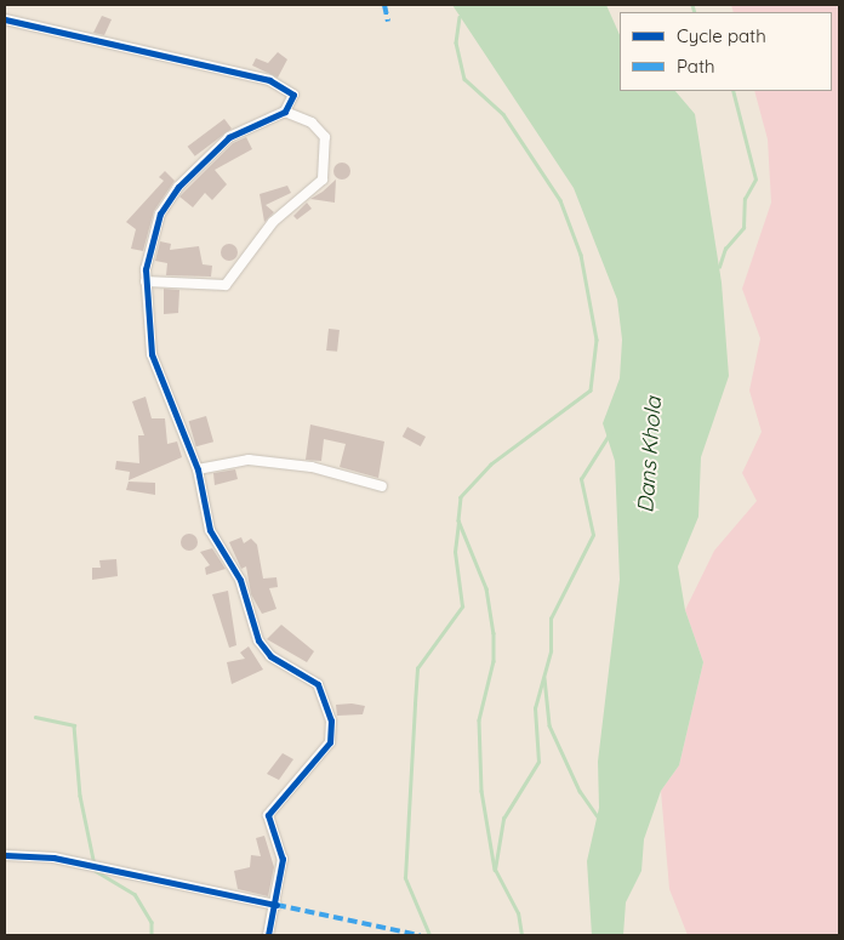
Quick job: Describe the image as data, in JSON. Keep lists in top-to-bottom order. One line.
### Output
{"water":["Dans Khola"],"legend":["Cycle path","Path"]}
